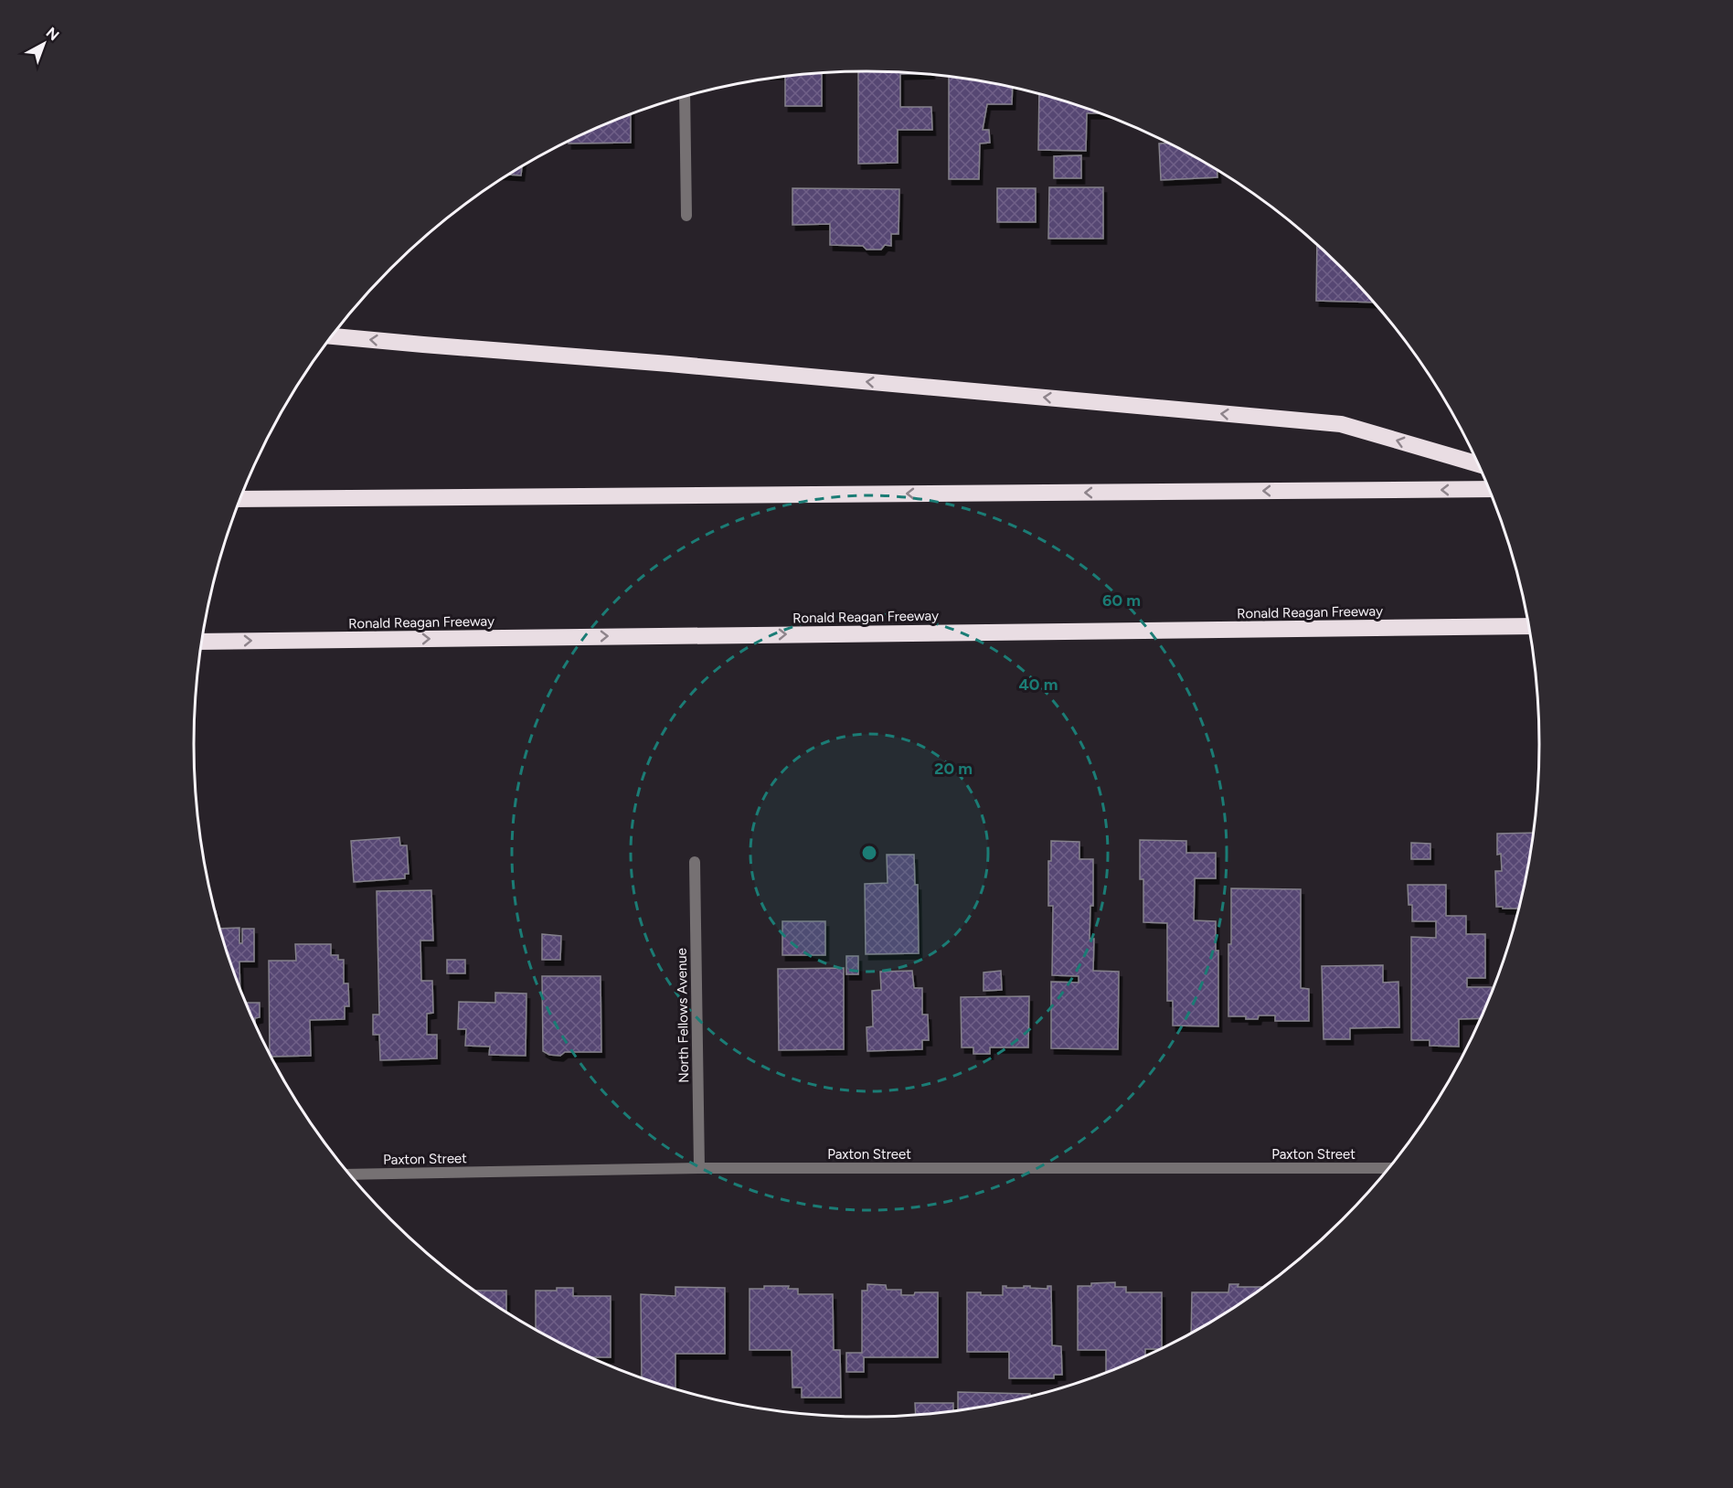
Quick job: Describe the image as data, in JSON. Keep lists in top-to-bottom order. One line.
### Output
{"streets":{"highway":["Ronald Reagan Freeway"],"street":["North Fellows Avenue","Paxton Street"]},"crossings":[["North Fellows Avenue","Paxton Street"]],"north":"top right","rings":["60 m","40 m","20 m"]}
